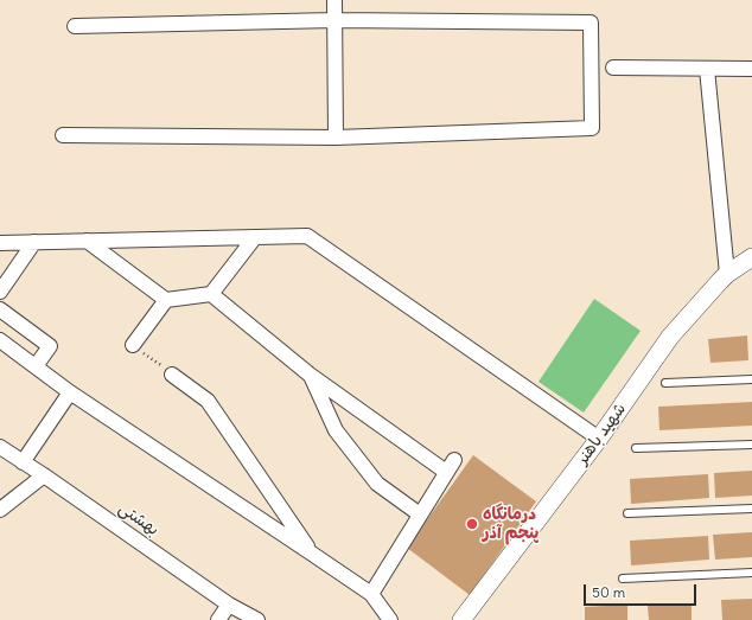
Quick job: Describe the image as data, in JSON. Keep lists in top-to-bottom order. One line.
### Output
{"streets":{"street":["شهید باهنر","بهشتی"]},"places":["درمانگاه پنجم آذر"],"scale_bar":"50 m"}
